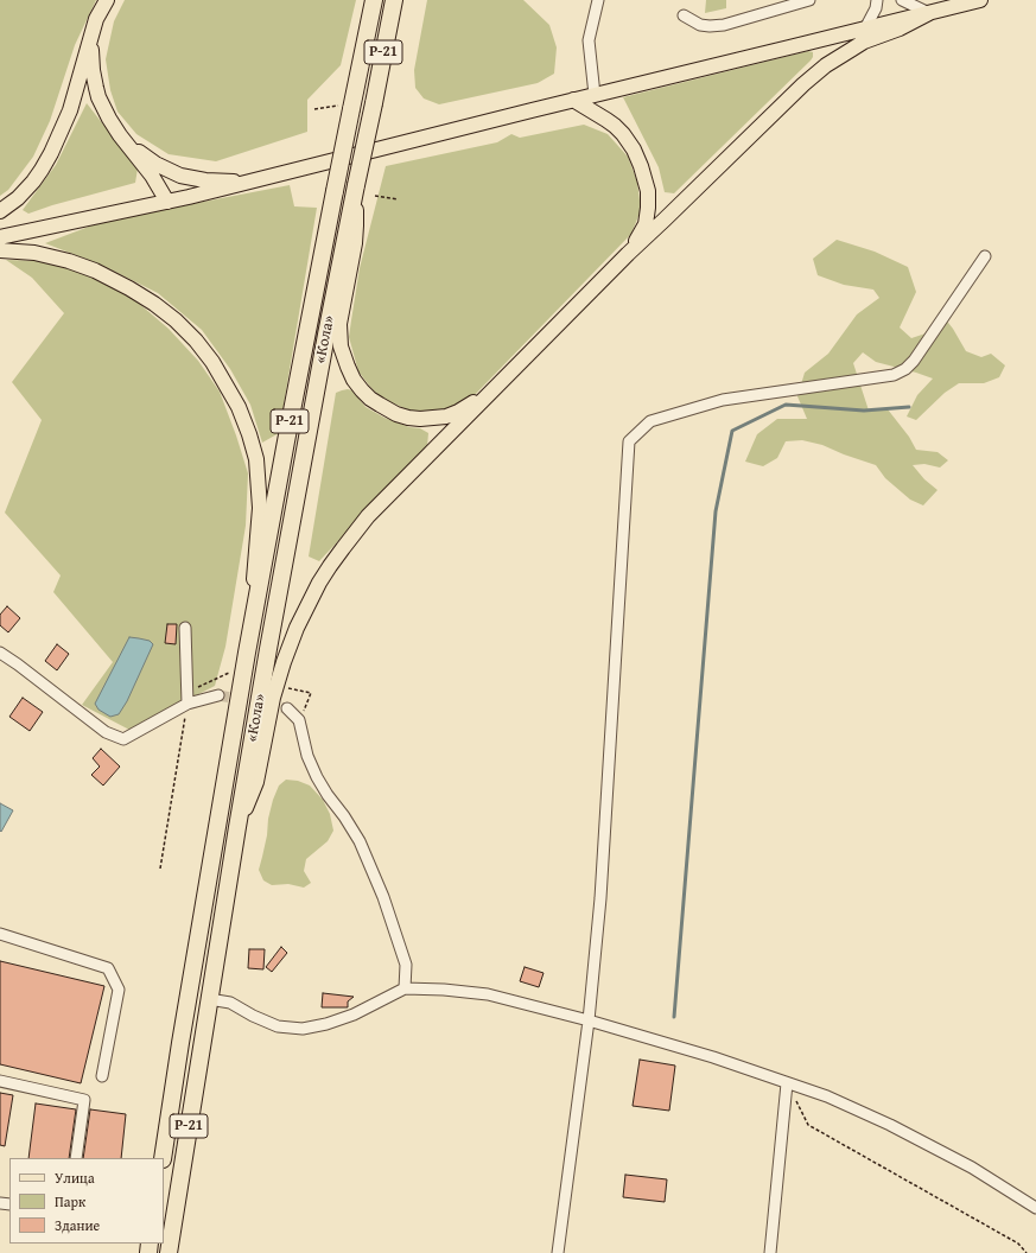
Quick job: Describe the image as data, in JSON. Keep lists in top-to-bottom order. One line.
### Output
{"streets":{"highway":["Р-21","«Кола»"]},"crossings":[["Р-21","«Кола»"]],"legend":["Улица","Парк","Здание"]}
